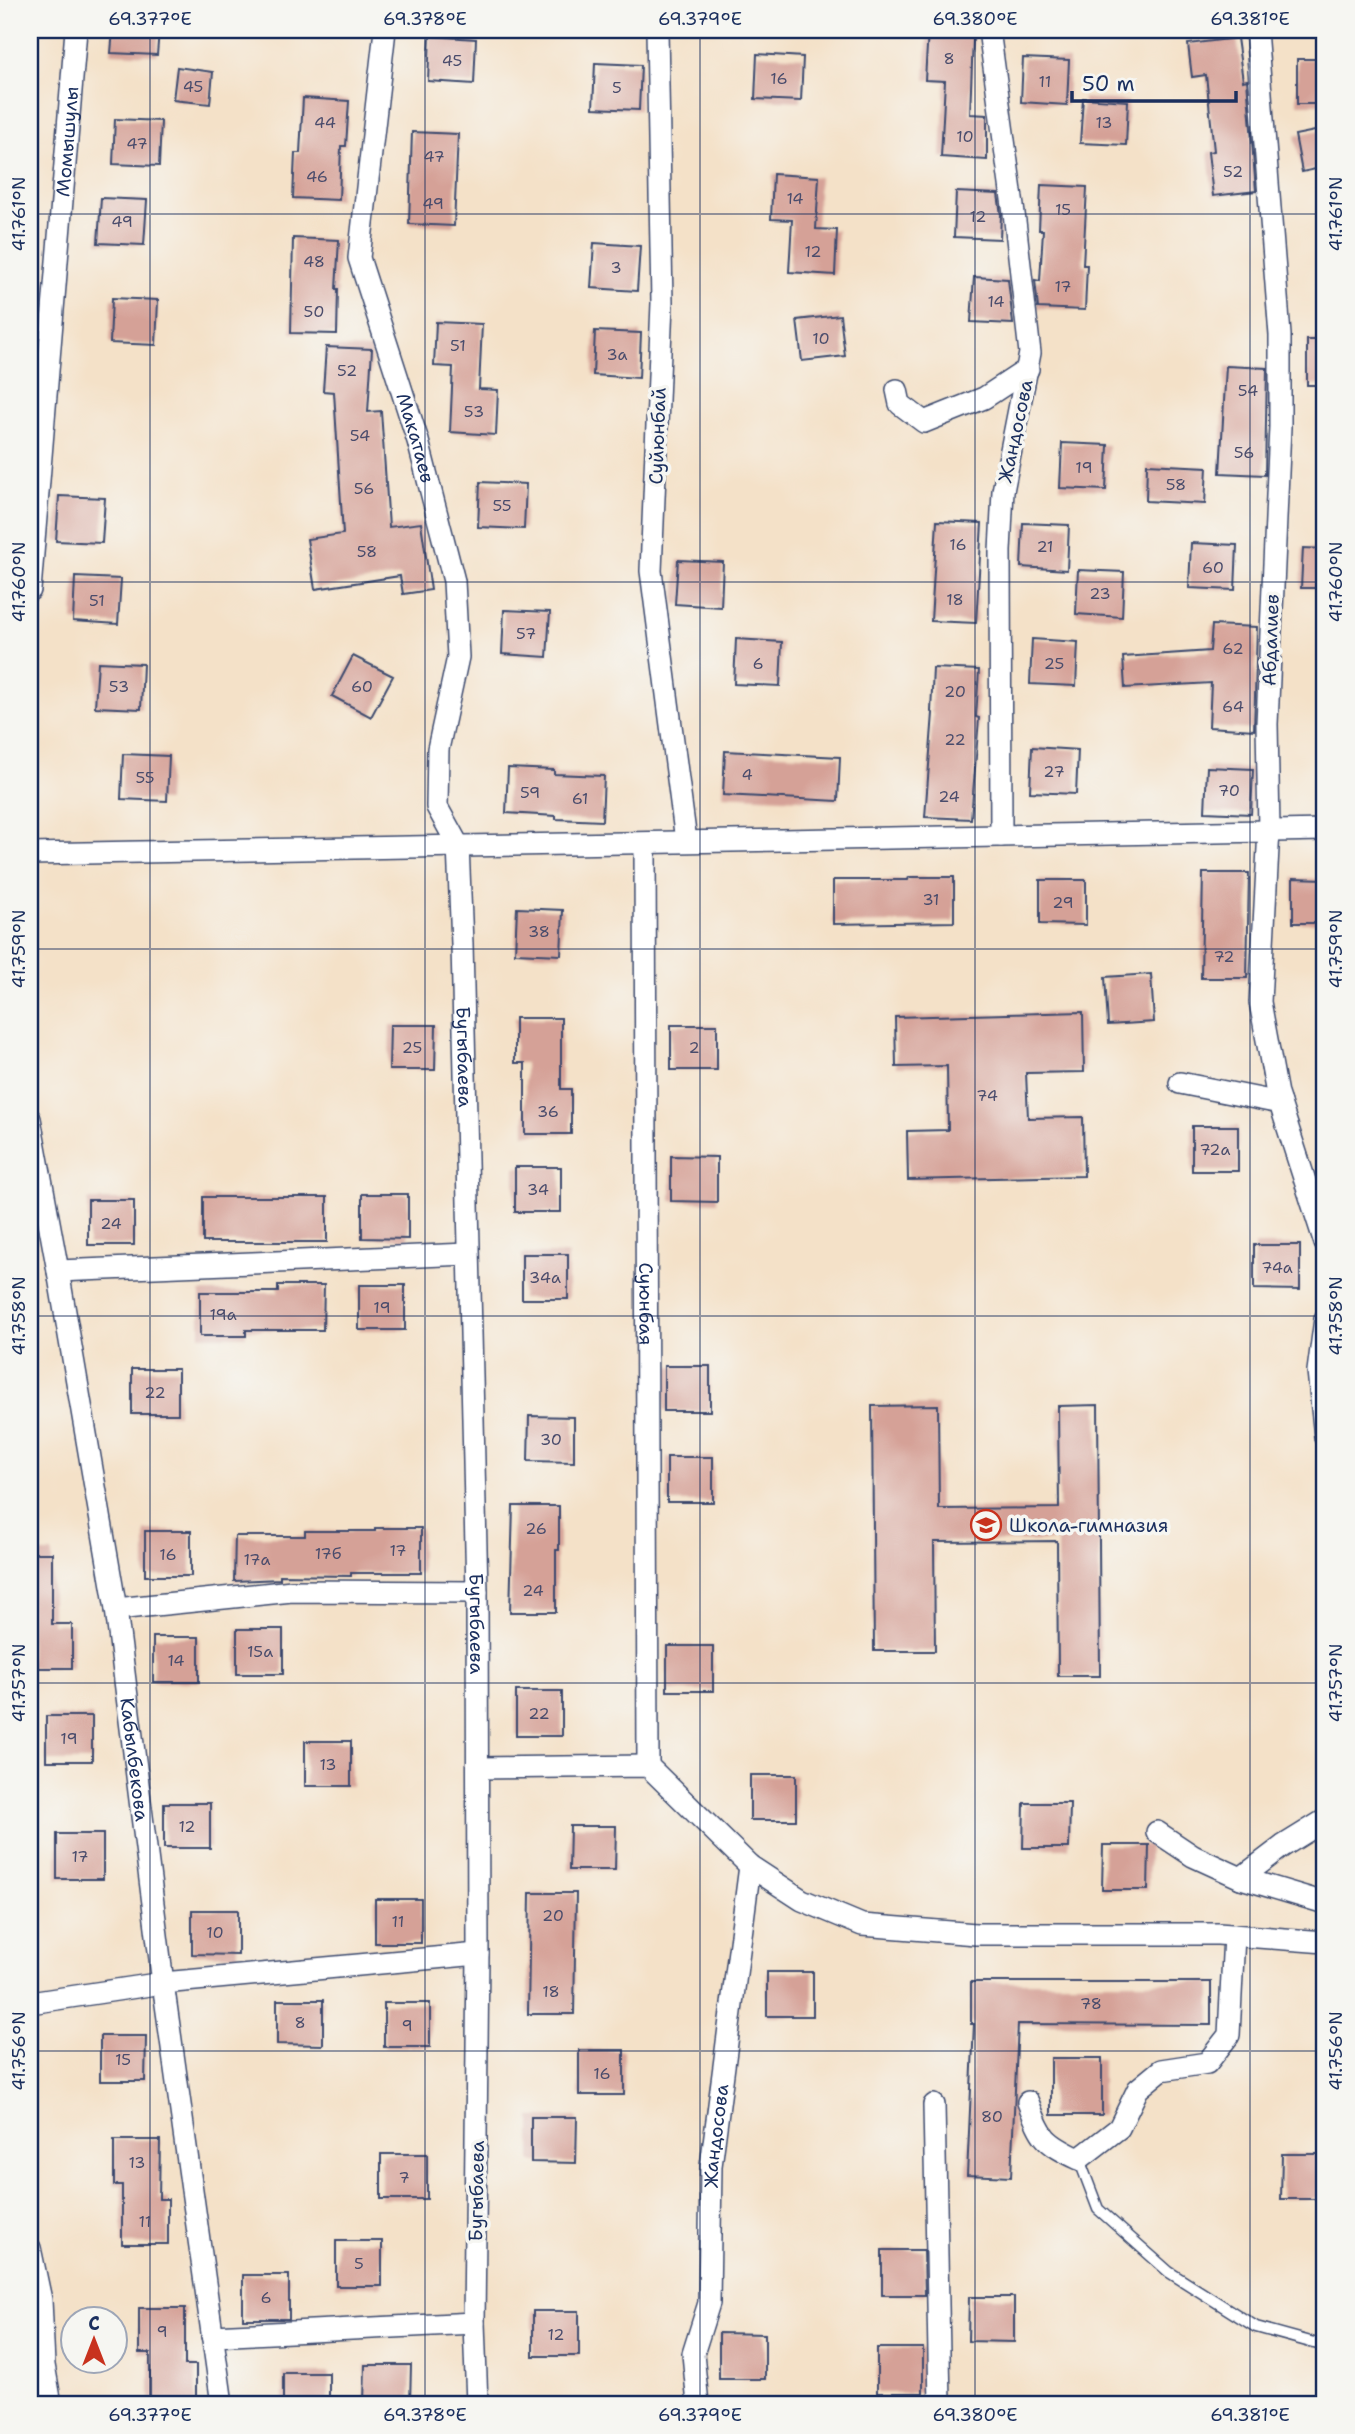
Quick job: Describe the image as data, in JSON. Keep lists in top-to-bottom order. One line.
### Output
{"streets":{"street":["Момышулы","Жандосова","Суйюнбай","Макатаев","Абдалиев","Бугыбаева","Суюнбая","Кабылбекова"]},"crossings":[["Макатаев","Бугыбаева"]],"places":{"school or university":["Школа-гимназия"]},"house_numbers":["8","45","16","11","45","5","44","13","10","47","47","52","46","14","49","15","12","49","12","48","3","17","14","50","10","51","3а","52","54","53","54","56","19","58","56","55","16","21","58","60","23","18","51","57","62","6","25","53","60","20","64","22","27","4","55","70","59","24","61","31","29","38","72","25","2","74","36","72а","34","24","74а","34а","19","19а","22","30","26","17","17б","16","17а","24","15а","14","22","19","13","12","17","20","11","10","18","78","8","9","15","16","80","13","7","11","5","6","9","12"],"scale_bar":"50 m","north":"top","coordinates":["69.377°E","69.378°E","69.379°E","69.380°E","69.381°E","41.761°N","41.760°N","41.759°N","41.758°N","41.757°N","41.756°N"]}
